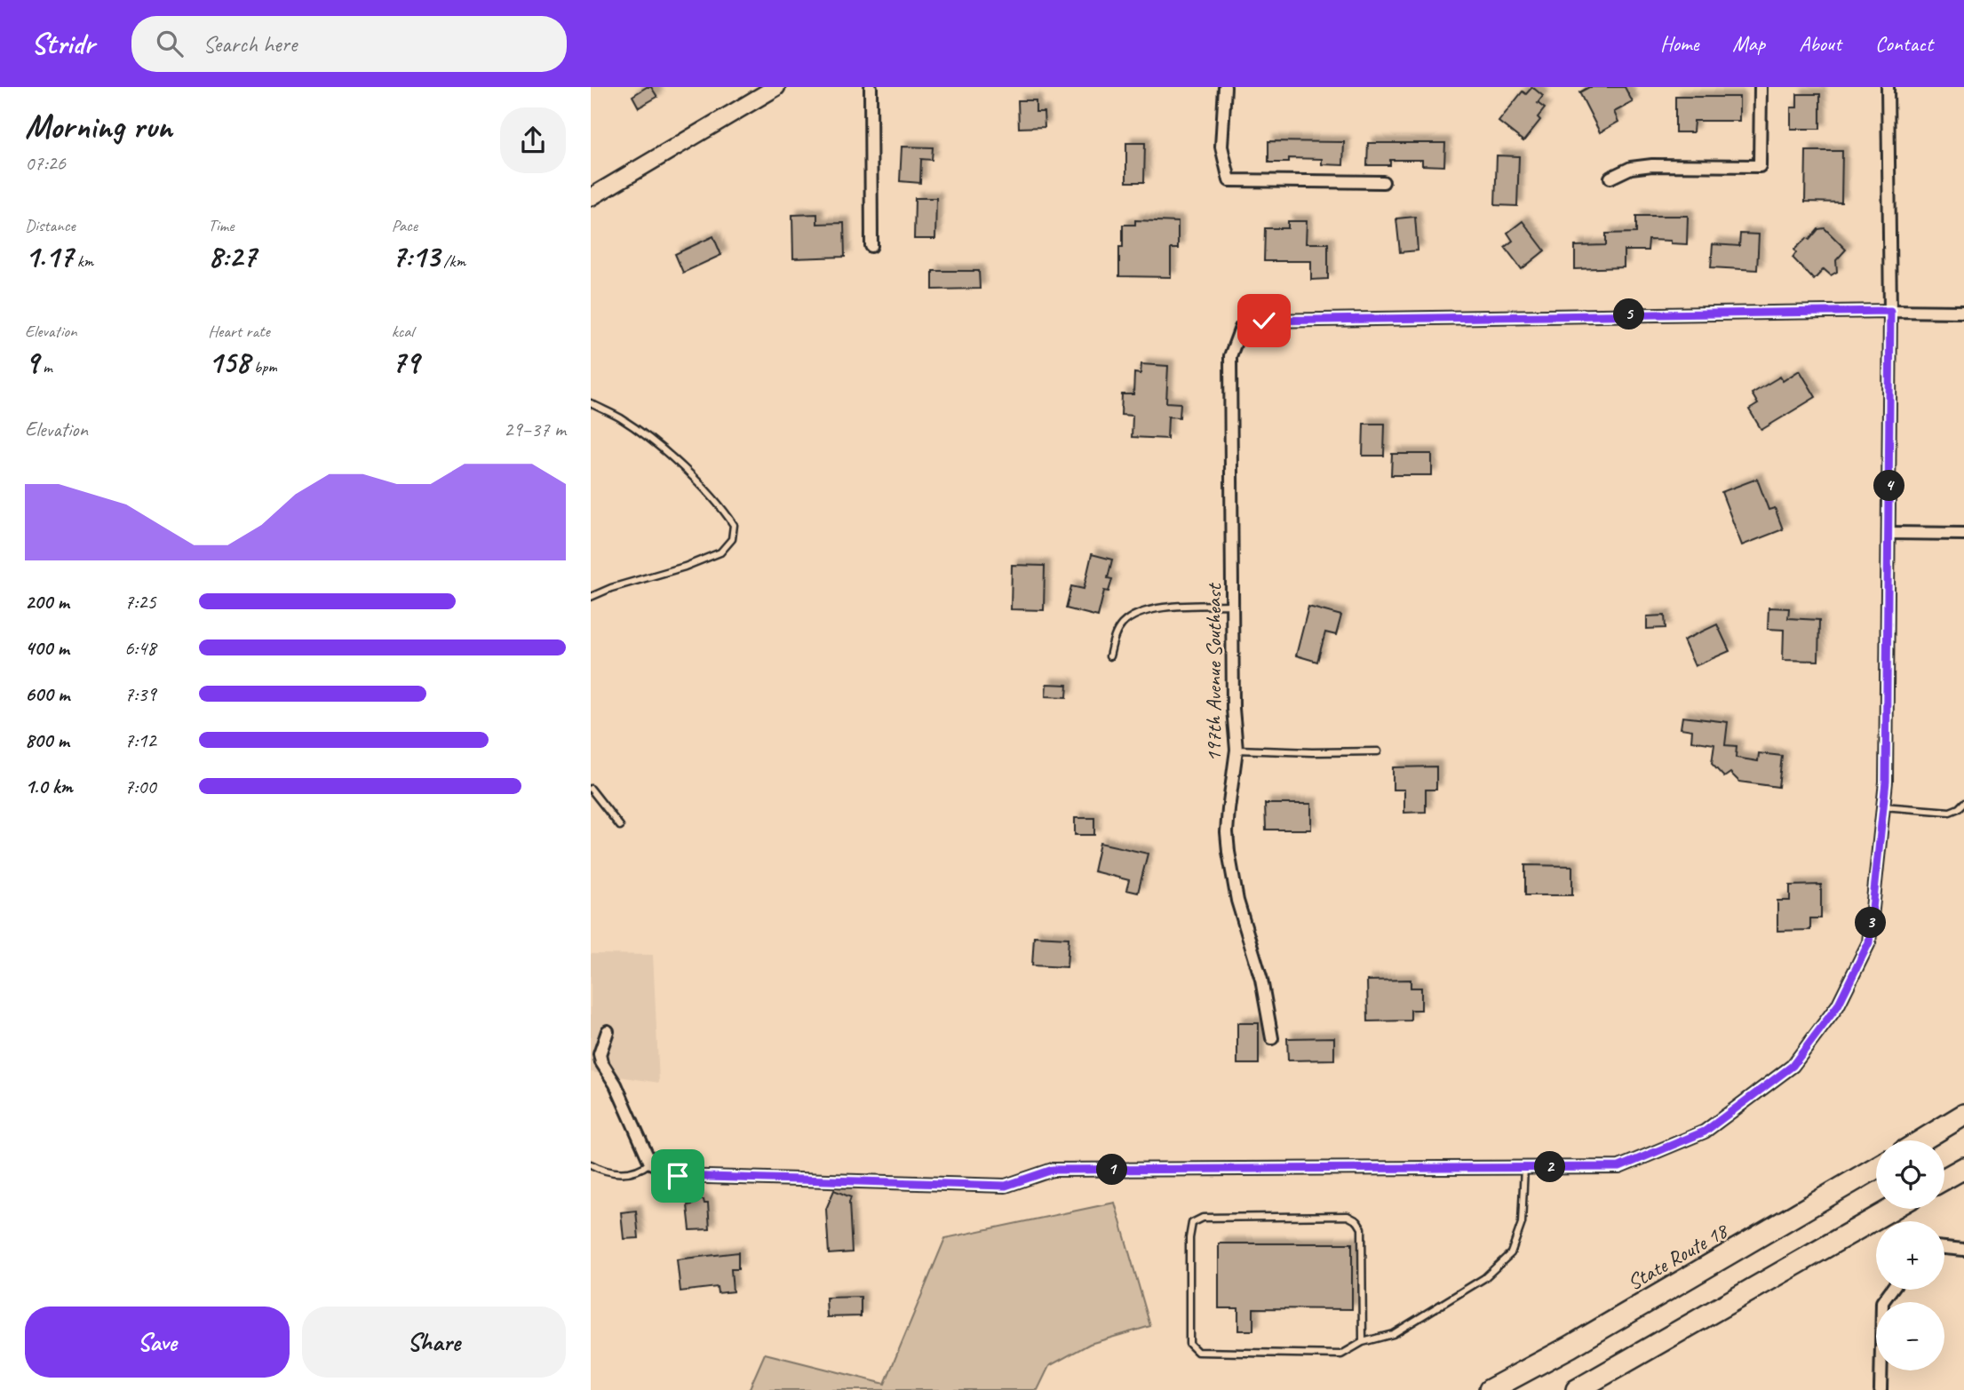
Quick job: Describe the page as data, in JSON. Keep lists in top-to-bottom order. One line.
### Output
{"streets":{"highway":["State Route 18"],"street":["197th Avenue Southeast"]},"page":{"header":"Stridr","search":"Search here","nav":["Home","Map","About","Contact"],"heading":["Morning run","07:26"],"stats":[["Distance","1.17 km"],["Time","8:27"],["Pace","7:13 /km"],["Elevation","9 m"],["Heart rate","158 bpm"],["kcal","79"]],"pins":["5","4","3","2","1"],"chart":["Elevation","29–37 m"],"list":[{"name":"200 m","note":"7:25"},{"name":"400 m","note":"6:48"},{"name":"600 m","note":"7:39"},{"name":"800 m","note":"7:12"},{"name":"1.0 km","note":"7:00"}],"map_buttons":["+","−"],"buttons":["Save","Share"]}}
